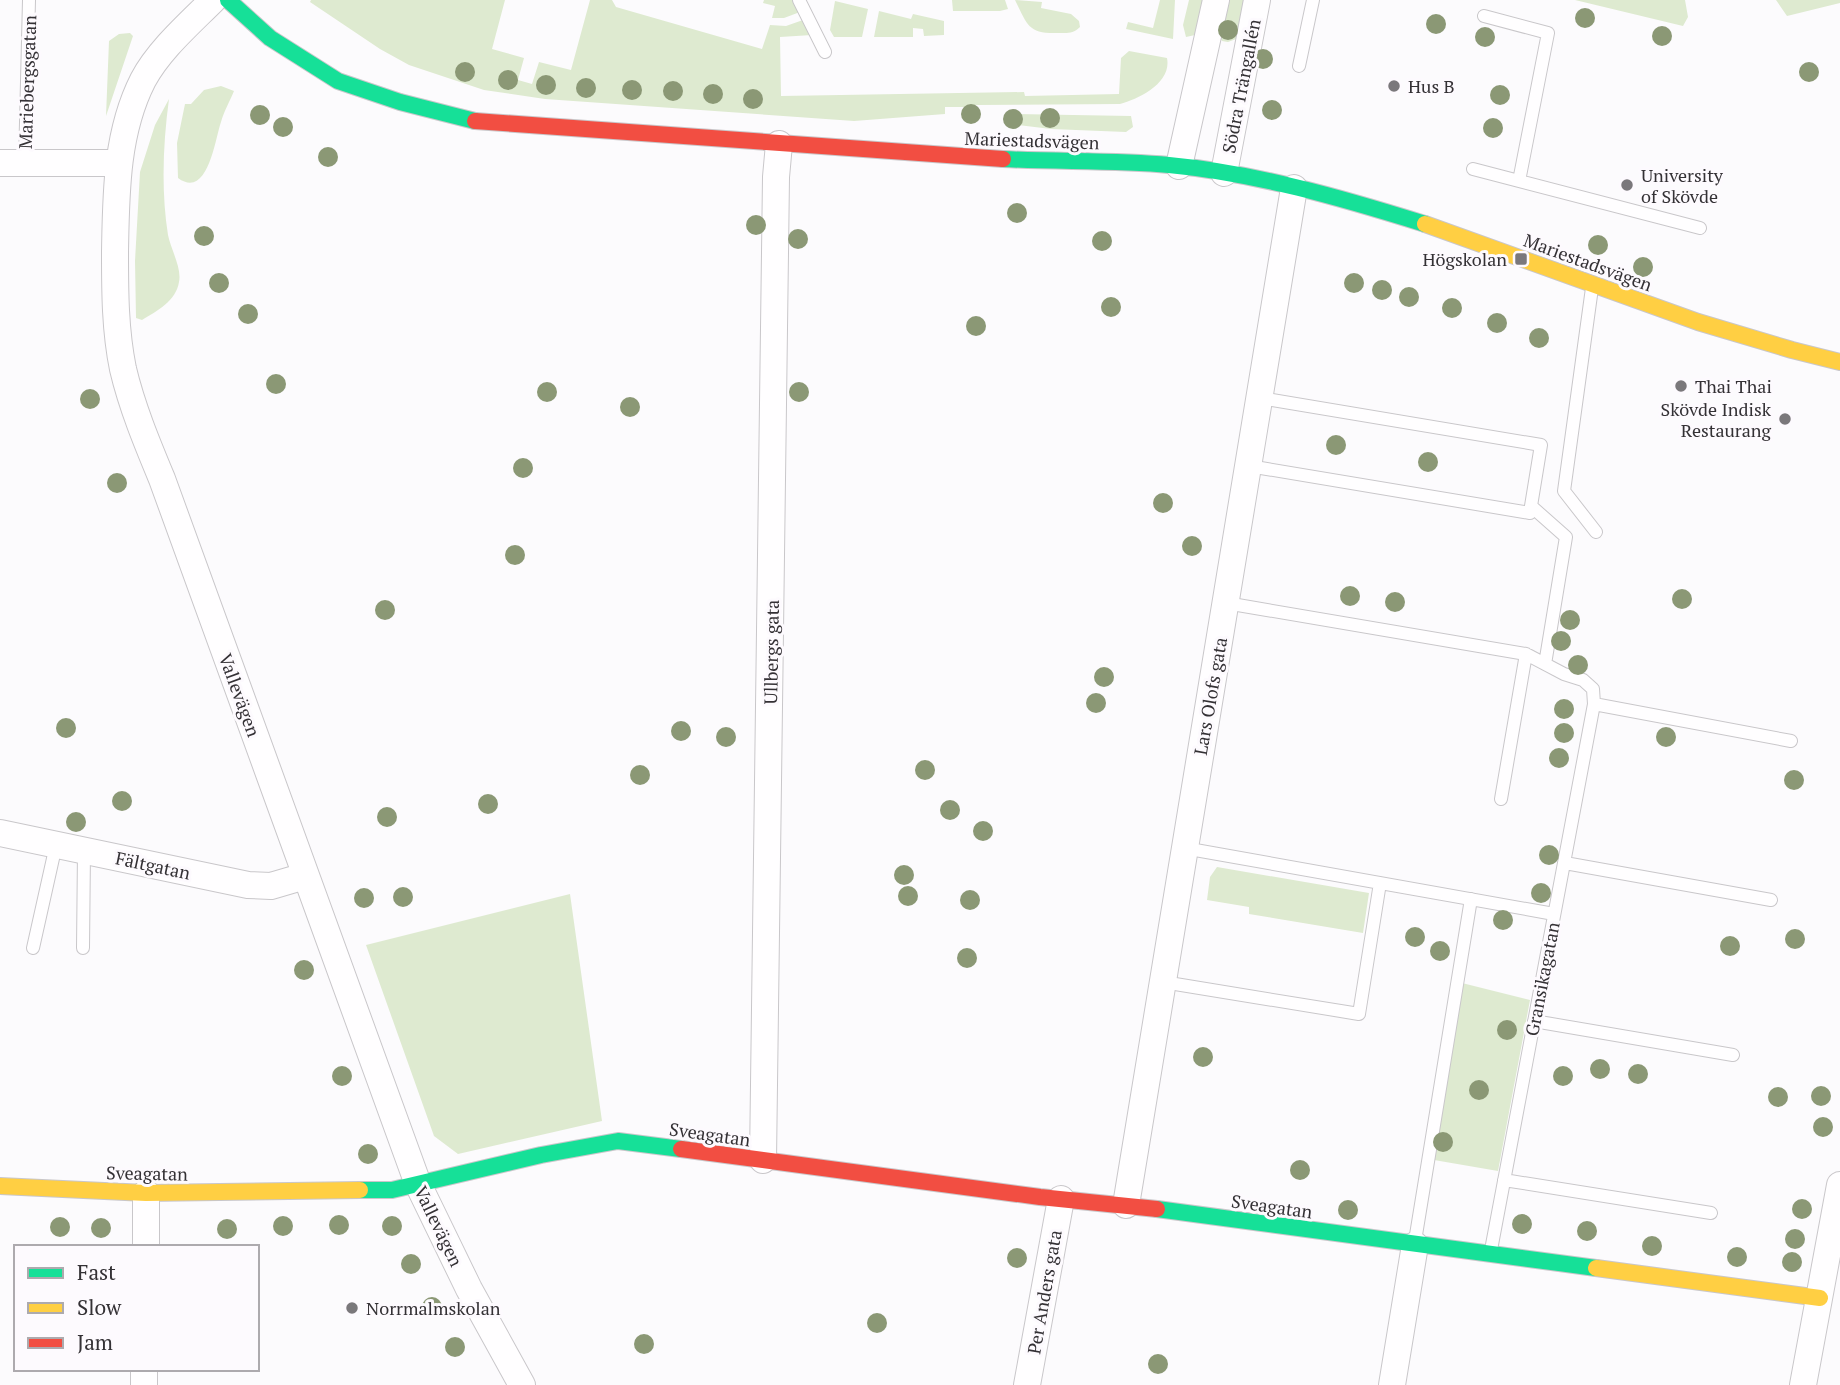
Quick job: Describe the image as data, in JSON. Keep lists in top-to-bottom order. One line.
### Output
{"streets":{"street":["Mariebergsgatan","Södra Trängallén","Mariestadsvägen","Ullbergs gata","Vallevägen","Lars Olofs gata","Fältgatan","Sveagatan","Per Anders gata"],"lane":["Gransikagatan"]},"crossings":[["Mariebergsgatan","Vallevägen"],["Södra Trängallén","Mariestadsvägen"],["Mariestadsvägen","Ullbergs gata"],["Mariestadsvägen","Lars Olofs gata"],["Ullbergs gata","Sveagatan"],["Vallevägen","Fältgatan"],["Vallevägen","Sveagatan"],["Lars Olofs gata","Sveagatan"],["Gransikagatan","Sveagatan"],["Sveagatan","Per Anders gata"]],"places":{"other":["Hus B","University of Skövde","Thai Thai","Skövde Indisk Restaurang","Norrmalmskolan"],"transit":["Högskolan"]},"legend":["Fast","Slow","Jam"]}
